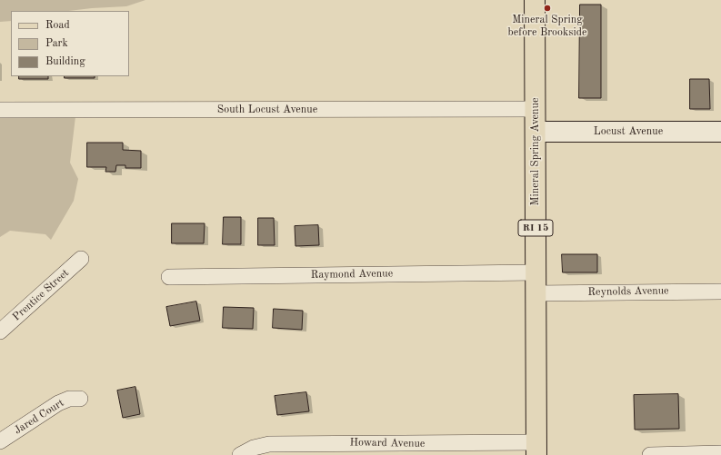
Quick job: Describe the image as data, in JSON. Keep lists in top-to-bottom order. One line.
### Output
{"streets":{"main road":["Mineral Spring Avenue","RI 15"],"street":["South Locust Avenue","Locust Avenue","Raymond Avenue","Reynolds Avenue","Prentice Street","Jared Court","Howard Avenue"]},"crossings":[["South Locust Avenue","Mineral Spring Avenue"],["Locust Avenue","Mineral Spring Avenue"],["Mineral Spring Avenue","Raymond Avenue"],["Mineral Spring Avenue","Reynolds Avenue"],["Mineral Spring Avenue","Howard Avenue"]],"places":["Mineral Spring before Brookside"],"legend":["Road","Park","Building"]}
